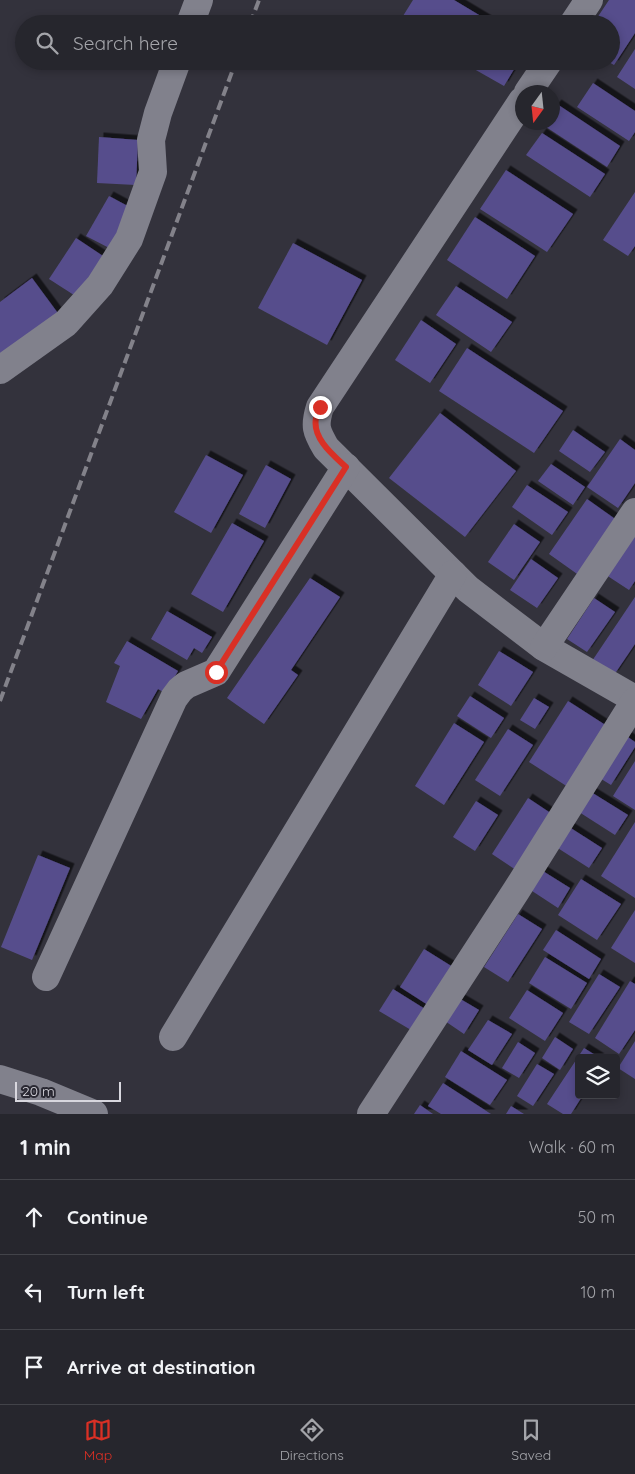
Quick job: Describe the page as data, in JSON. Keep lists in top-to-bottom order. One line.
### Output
{"scale_bar":"20 m","north":"bottom","page":{"search":"Search here","scale":"20 m","heading":["1 min","Walk · 60 m"],"list":[["Continue","50 m"],["Turn left","10 m"],"Arrive at destination"],"nav":["Map","Directions","Saved"]}}
